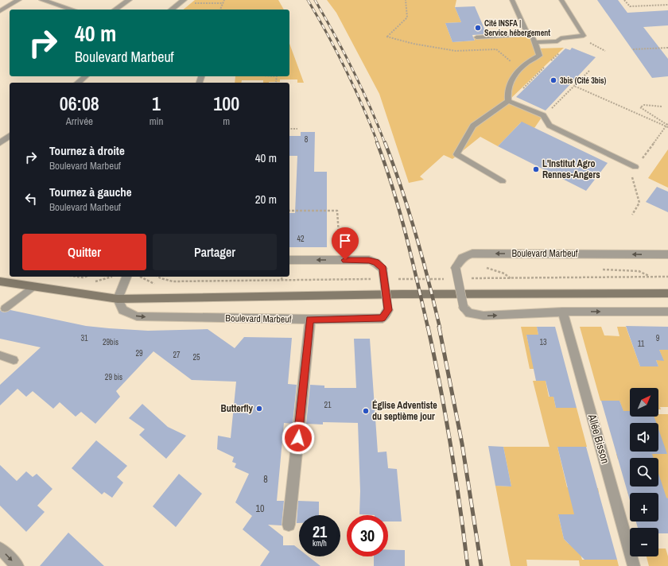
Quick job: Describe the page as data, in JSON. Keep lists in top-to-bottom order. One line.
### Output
{"streets":{"street":["Boulevard Marbeuf","Allée Bisson"]},"crossings":[["Boulevard Marbeuf","Allée Bisson"]],"places":["Cité INSFA | Service hébergement","3bis (Cité 3bis)","L'Institut Agro Rennes-Angers","Butterfly","Église Adventiste du septième jour"],"house_numbers":["8","42","31","9","29bis","13","11","29","27","25","29 bis","21","8","10"],"north":"top right","page":{"turn":["40 m","Boulevard Marbeuf"],"eta":["06:08","Arrivée","1","min","100","m"],"list":[{"name":"Tournez à droite","note":"Boulevard Marbeuf","value":"40 m"},{"name":"Tournez à gauche","note":"Boulevard Marbeuf","value":"20 m"}],"buttons":["Quitter","Partager"],"map_buttons":["+","−"],"speed":"21 km/h","limit":"30"}}
